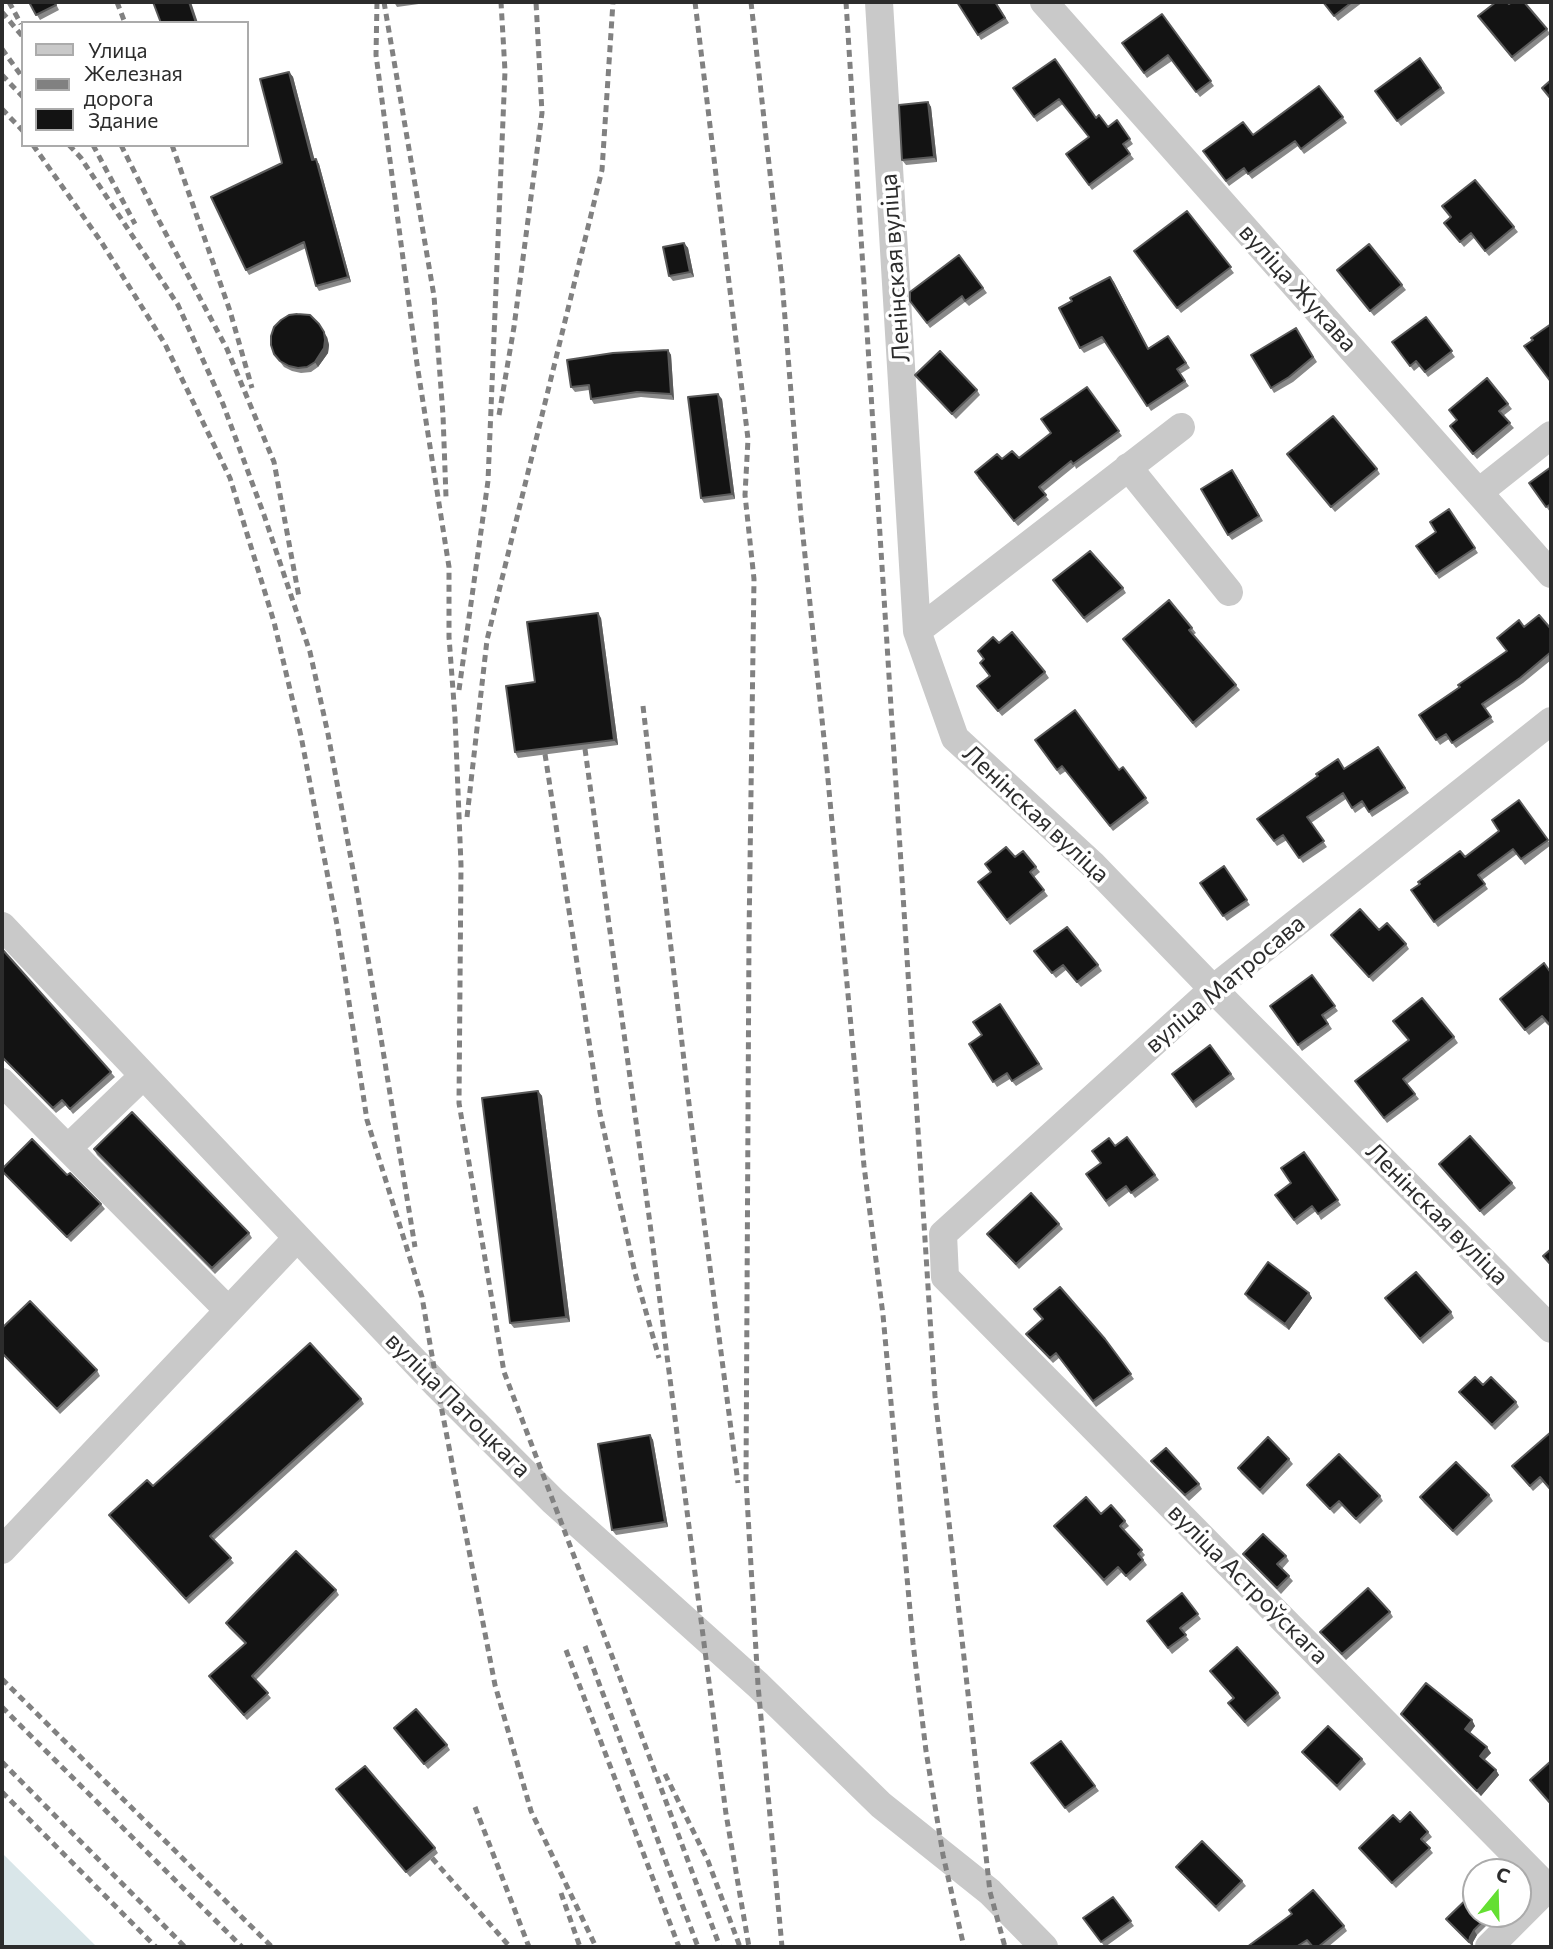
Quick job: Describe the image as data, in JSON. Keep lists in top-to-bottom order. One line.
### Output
{"streets":{"street":["Ленінская вуліца","вуліца Жукава","вуліца Матросава","вуліца Патоцкага","вуліца Астроўскага"]},"crossings":[["Ленінская вуліца","вуліца Матросава"],["вуліца Матросава","вуліца Астроўскага"]],"legend":["Улица","Железная дорога","Здание"],"north":"top"}
